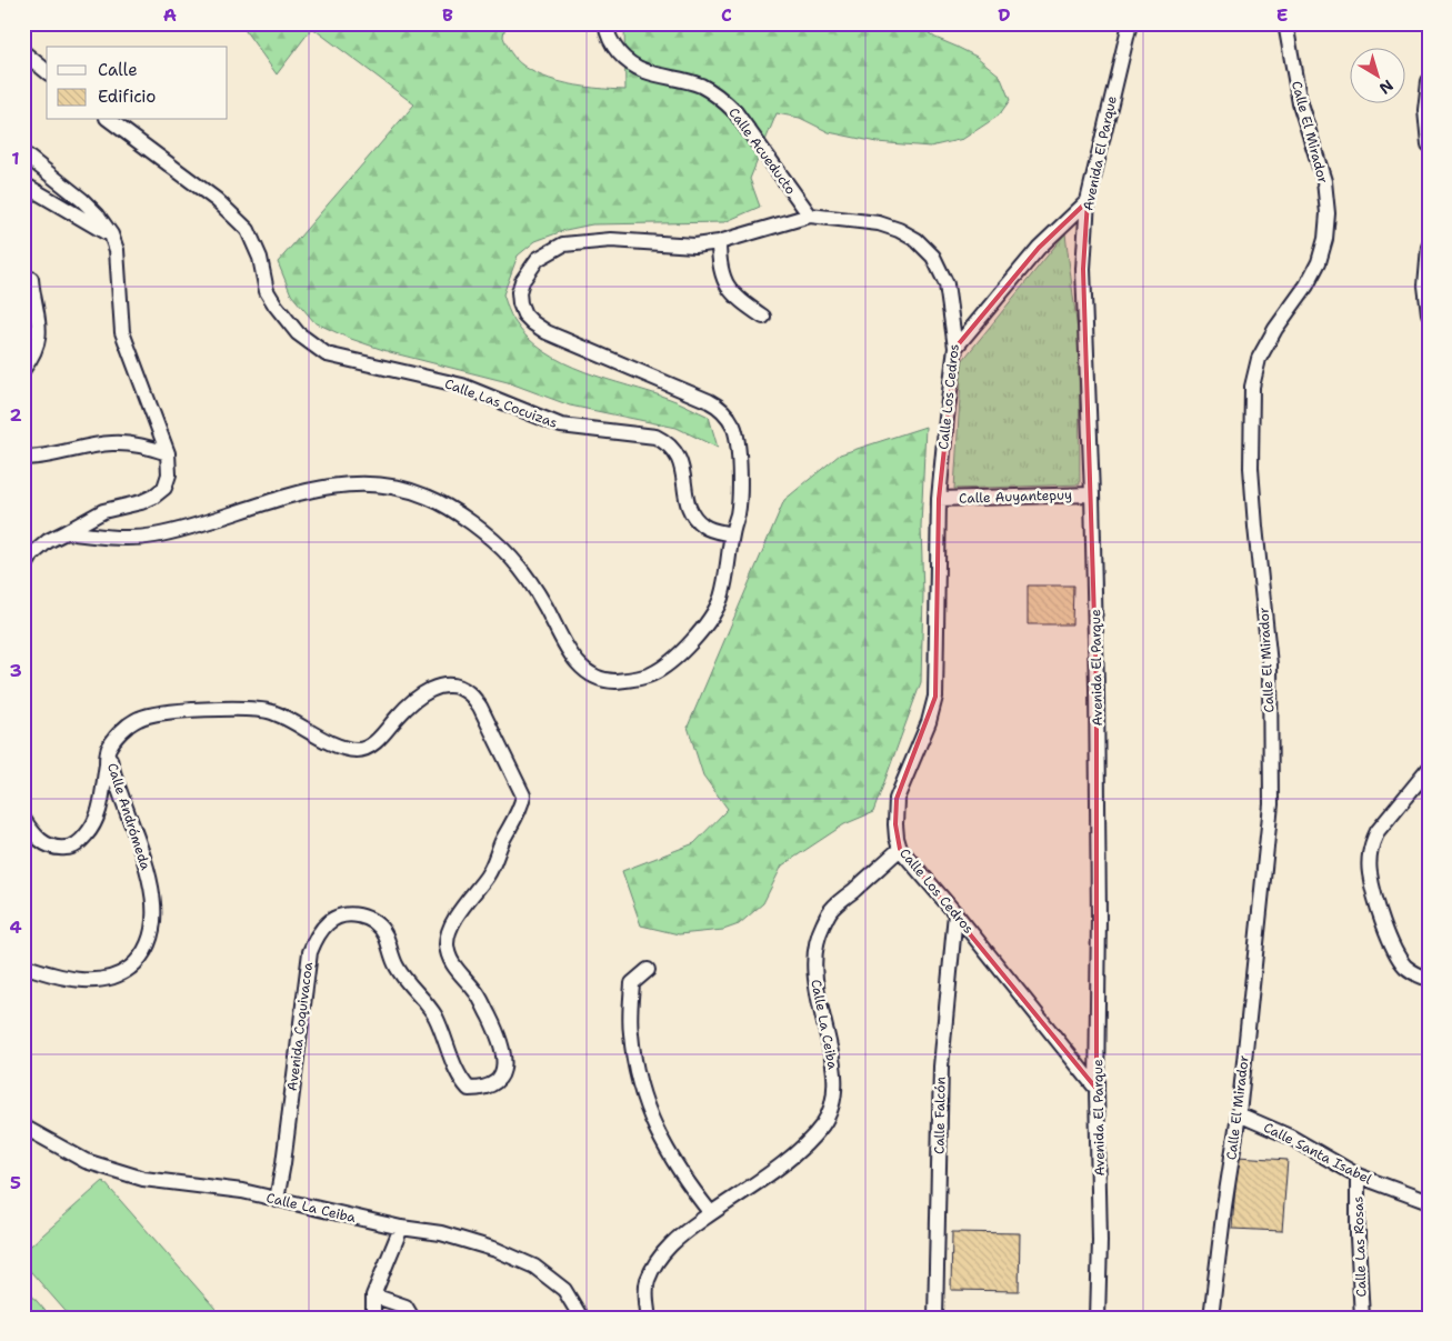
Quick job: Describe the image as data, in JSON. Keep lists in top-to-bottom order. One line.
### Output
{"streets":{"street":["Calle El Mirador","Calle Acueducto","Avenida El Parque","Calle Los Cedros","Calle Las Cocuizas","Calle Auyantepuy","Calle Andrómeda","Calle La Ceiba","Avenida Coquivacoa","Calle Falcón","Calle Santa Isabel","Calle Las Rosas"]},"crossings":[["Calle El Mirador","Calle Santa Isabel"],["Calle Acueducto","Calle Los Cedros"],["Avenida El Parque","Calle Los Cedros"],["Avenida El Parque","Calle Auyantepuy"],["Calle Los Cedros","Calle Las Cocuizas"],["Calle Los Cedros","Calle Auyantepuy"],["Calle Los Cedros","Calle La Ceiba"],["Calle Los Cedros","Calle Falcón"],["Calle Andrómeda","Avenida Coquivacoa"],["Calle La Ceiba","Avenida Coquivacoa"],["Calle Santa Isabel","Calle Las Rosas"]],"legend":["Calle","Edificio"],"north":"bottom right","grid":{"columns":["A","B","C","D","E"],"rows":["1","2","3","4","5"]}}
